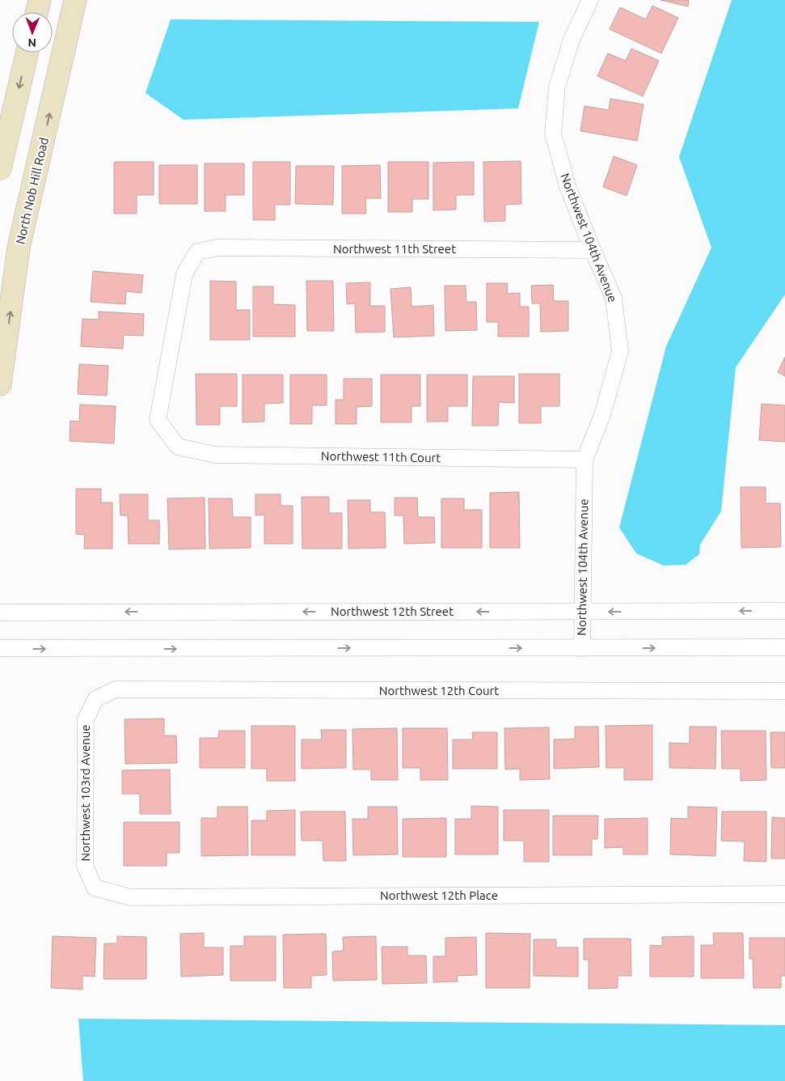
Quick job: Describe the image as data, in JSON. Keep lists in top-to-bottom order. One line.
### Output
{"streets":{"main road":["North Nob Hill Road"],"street":["Northwest 104th Avenue","Northwest 11th Street","Northwest 11th Court","Northwest 12th Street","Northwest 12th Court","Northwest 103rd Avenue","Northwest 12th Place"]},"crossings":[["Northwest 104th Avenue","Northwest 11th Street"],["Northwest 104th Avenue","Northwest 11th Court"],["Northwest 104th Avenue","Northwest 12th Street"],["Northwest 11th Street","Northwest 11th Court"],["Northwest 12th Court","Northwest 103rd Avenue"],["Northwest 103rd Avenue","Northwest 12th Place"]],"north":"bottom"}
